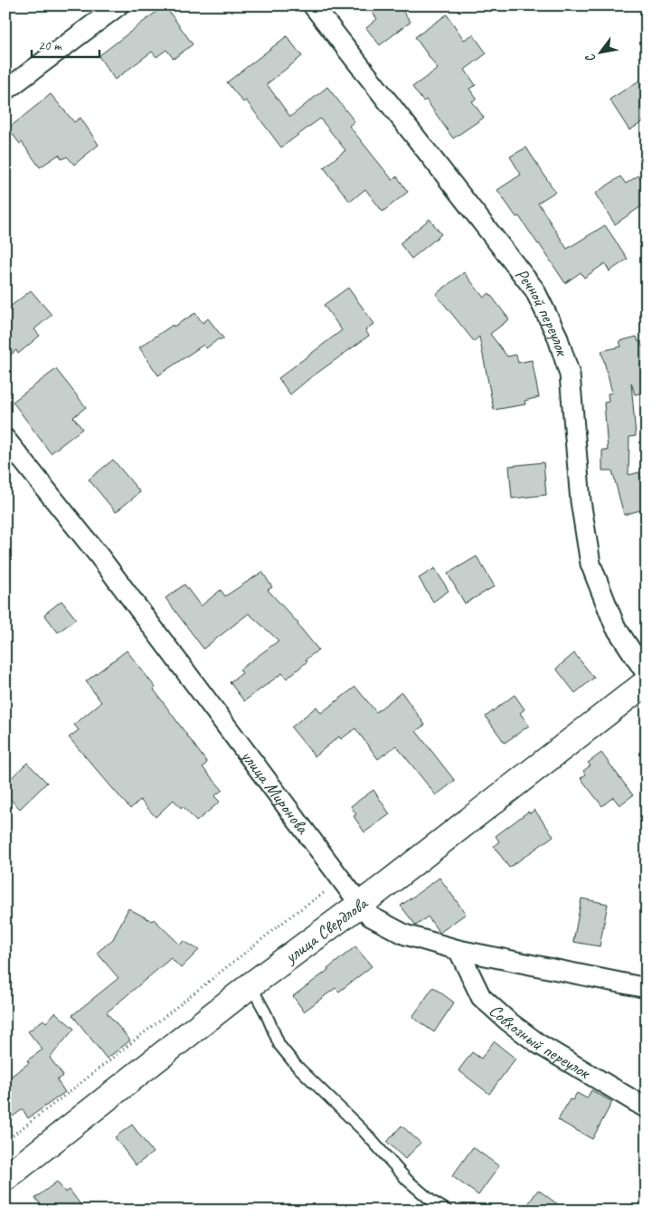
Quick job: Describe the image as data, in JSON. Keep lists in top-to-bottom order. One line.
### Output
{"streets":{"street":["Речной переулок","улица Миронова","улица Свердлова","Совхозный переулок"]},"crossings":[["улица Миронова","улица Свердлова"],["улица Миронова","Совхозный переулок"]],"scale_bar":"20 m","north":"bottom left"}
